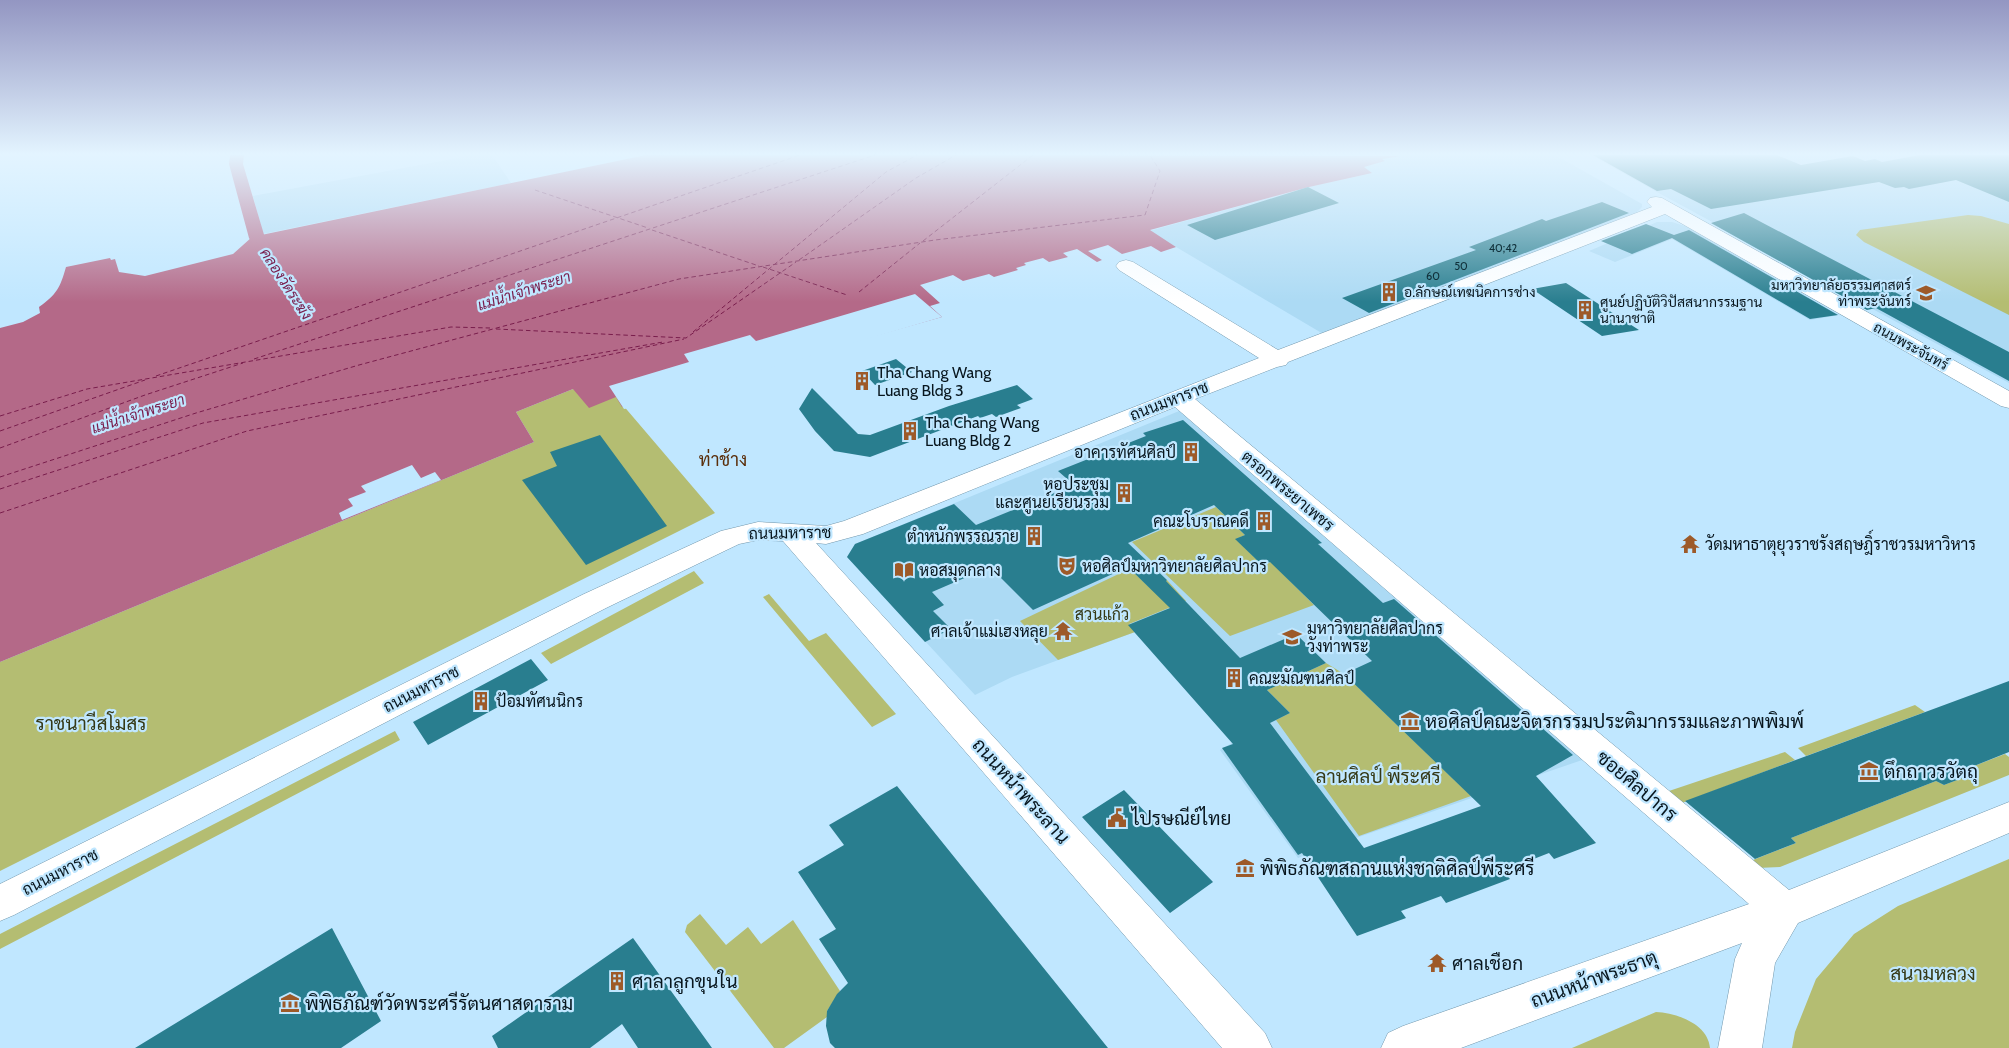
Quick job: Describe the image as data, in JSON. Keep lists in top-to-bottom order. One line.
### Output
{"streets":{"street":["ถนนพระจันทร์","ถนนมหาราช","ตรอกพระยาเพชร","ซอยศิลปากร","ถนนหน้าพระลาน","ถนนหน้าพระธาตุ"]},"crossings":[["ถนนพระจันทร์","ถนนมหาราช"],["ถนนมหาราช","ตรอกพระยาเพชร"],["ถนนมหาราช","ถนนหน้าพระลาน"],["ตรอกพระยาเพชร","ซอยศิลปากร"],["ซอยศิลปากร","ถนนหน้าพระธาตุ"]],"districts":["ท่าช้าง"],"water":["คลองวัดระฆัง","แม่น้ำเจ้าพระยา"],"parks":["สวนแก้ว","ราชนาวีสโมสร","ลานศิลป์ พีระศรี","สนามหลวง"],"places":{"building":["อ.ลักษณ์เทฆนิคการช่าง","ศูนย์ปฏิบัติวิปัสสนากรรมฐาน นานาชาติ","Tha Chang Wang Luang Bldg 3","Tha Chang Wang Luang Bldg 2","อาคารทัศนศิลป์","หอประชุม และศูนย์เรียนรวม","คณะโบราณคดี","ตำหนักพรรณราย","คณะมัณฑนศิลป์","ป้อมทัศนนิกร","ศาลาลูกขุนใน"],"school or university":["มหาวิทยาลัยธรรมศาสตร์ ท่าพระจันทร์","มหาวิทยาลัยศิลปากร วังท่าพระ"],"temple":["วัดมหาธาตุยุวราชรังสฤษฎิ์ราชวรมหาวิหาร","ศาลเจ้าแม่เฮงหลุย","ศาลเชือก"],"theatre":["หอศิลป์มหาวิทยาลัยศิลปากร"],"library":["หอสมุดกลาง"],"museum":["หอศิลป์คณะจิตรกรรมประติมากรรมและภาพพิมพ์","ตึกถาวรวัตถุ","พิพิธภัณฑสถานแห่งชาติศิลป์พีระศรี","พิพิธภัณฑ์วัดพระศรีรัตนศาสดาราม"],"public building":["ไปรษณีย์ไทย"]},"house_numbers":["40;42","50","60"]}
